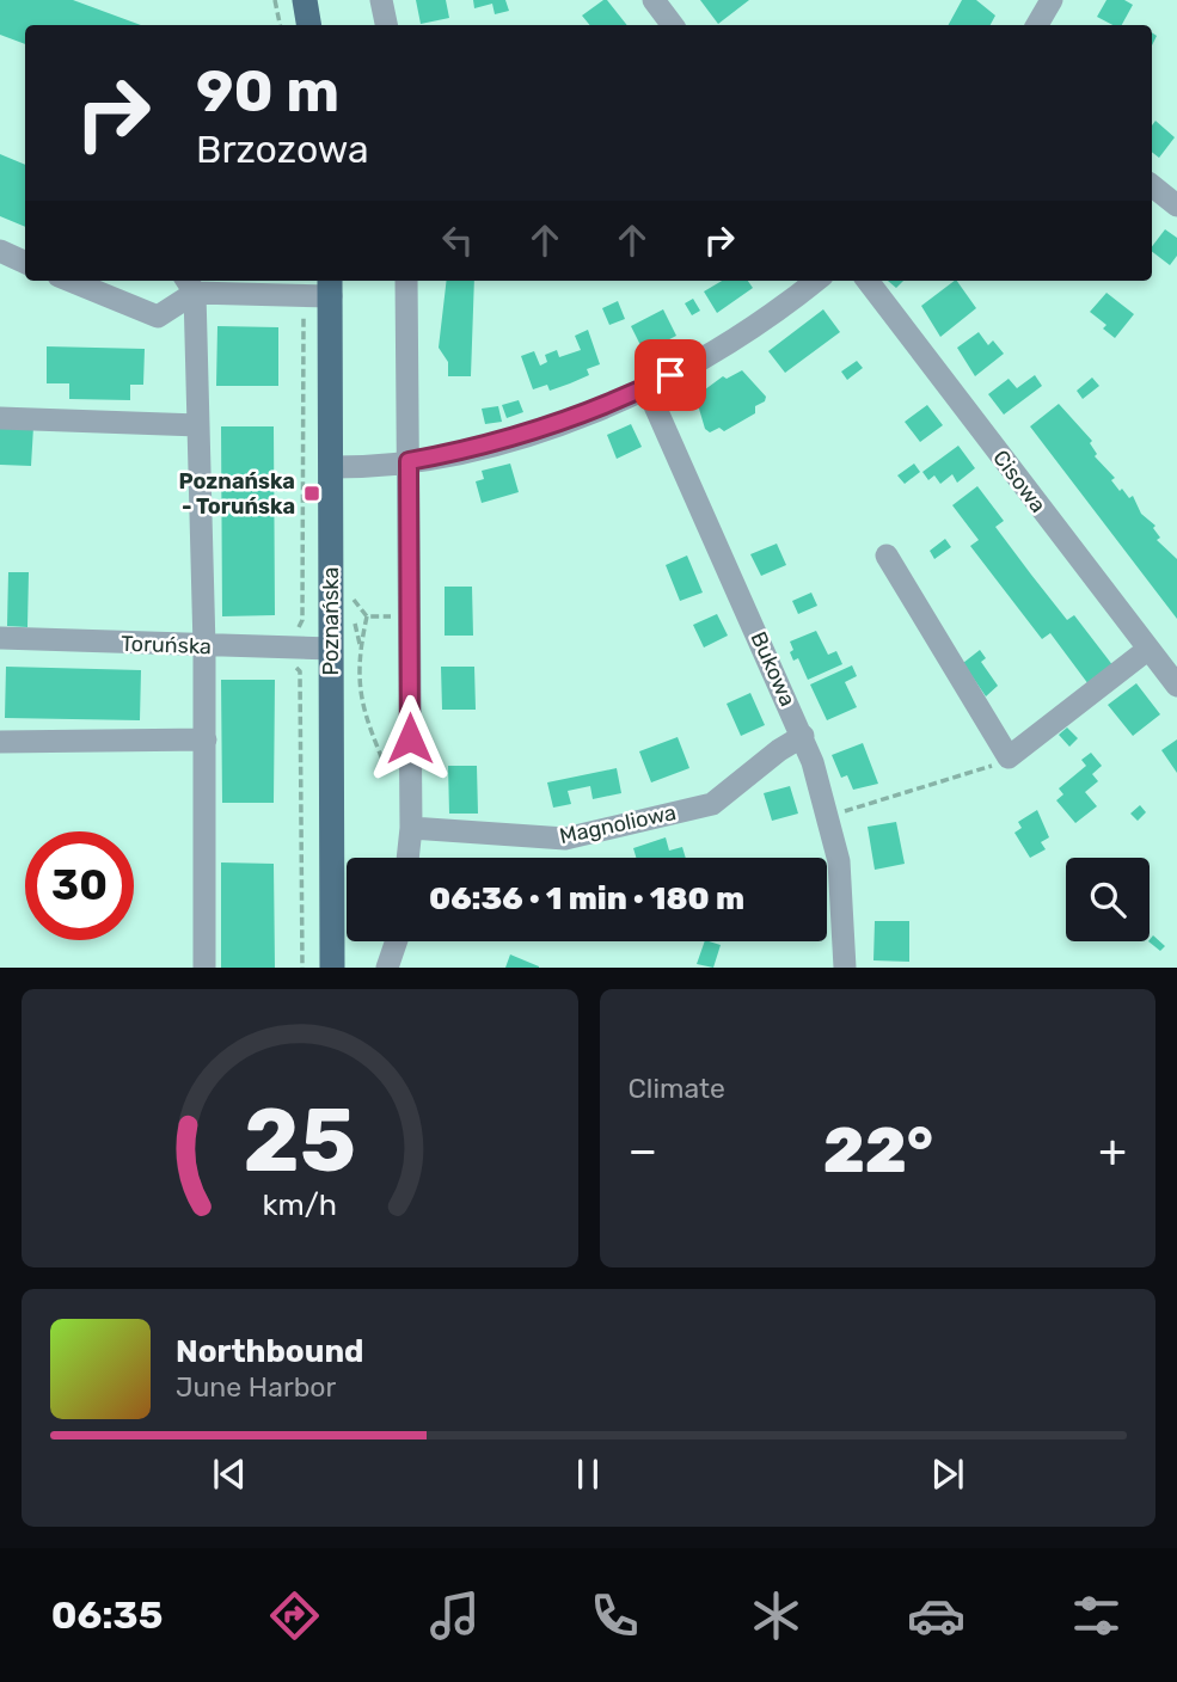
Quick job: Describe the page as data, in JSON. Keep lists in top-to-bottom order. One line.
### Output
{"streets":{"main road":["Poznańska"],"street":["Cisowa","Toruńska","Bukowa","Magnoliowa"]},"crossings":[["Poznańska","Toruńska"],["Bukowa","Magnoliowa"]],"places":{"transit":["Poznańska - Toruńska"]},"page":{"turn":["90 m","Brzozowa"],"limit":"30","trip":"06:36 · 1 min · 180 m","tile":"Climate","heat":["−","22°","+"],"song":["Northbound","June Harbor"],"tabs":"06:35","gauge":["25","km/h"]}}
